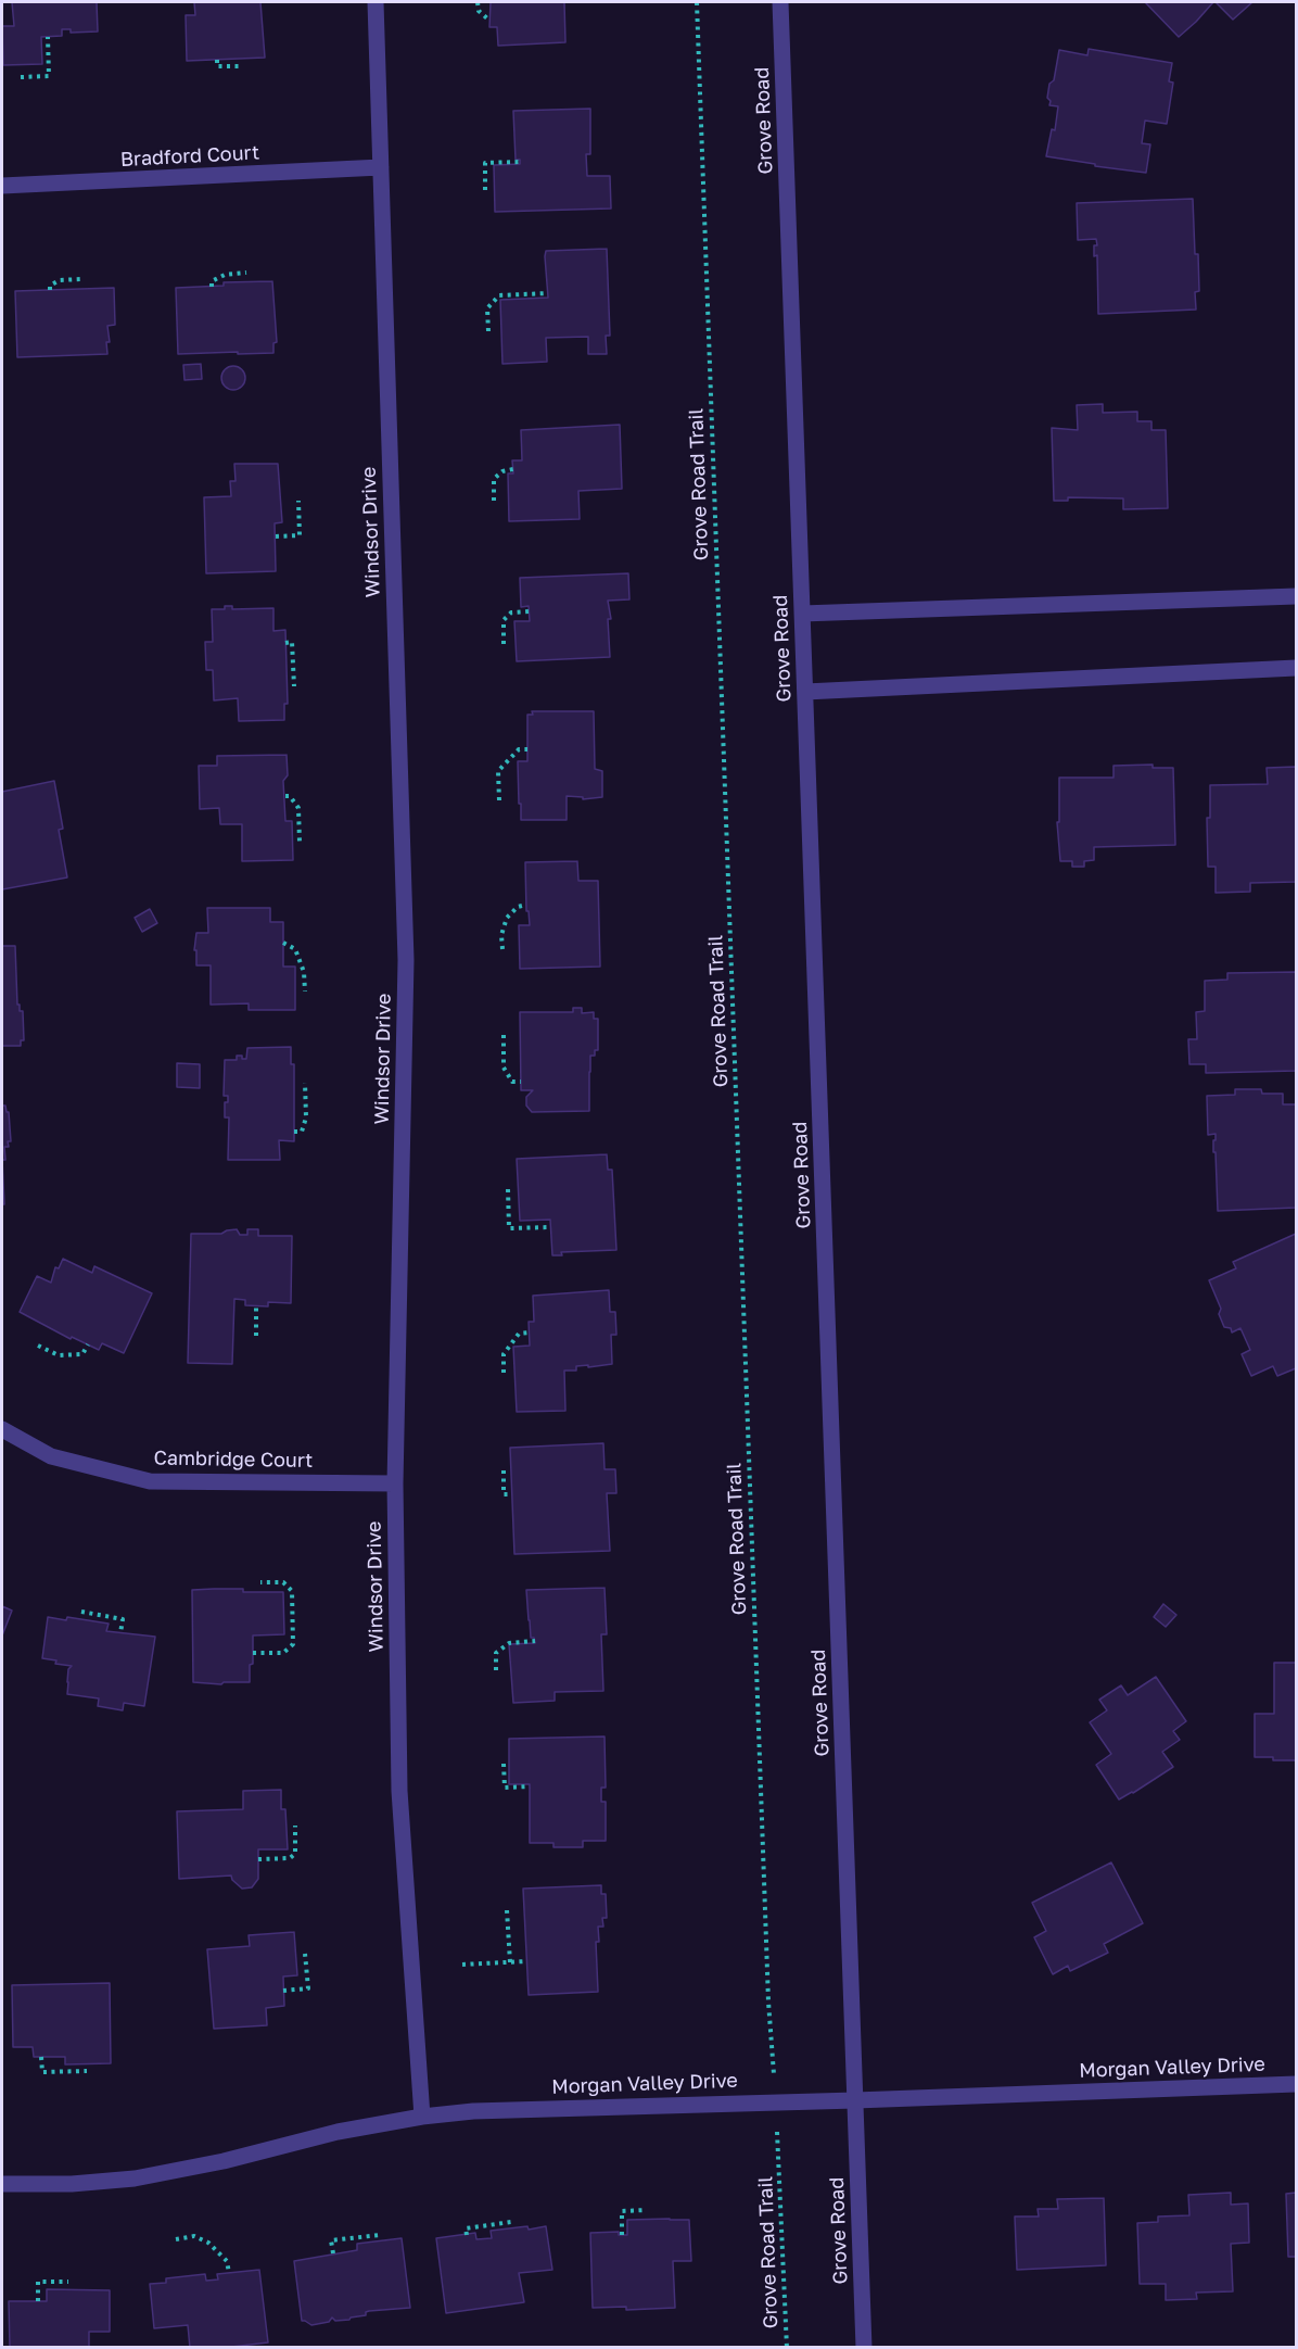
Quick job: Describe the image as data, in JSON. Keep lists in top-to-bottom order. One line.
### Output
{"streets":{"street":["Grove Road","Bradford Court","Windsor Drive","Cambridge Court","Morgan Valley Drive"],"path":["Grove Road Trail"]},"crossings":[["Grove Road","Morgan Valley Drive"],["Bradford Court","Windsor Drive"],["Windsor Drive","Cambridge Court"],["Windsor Drive","Morgan Valley Drive"]]}
